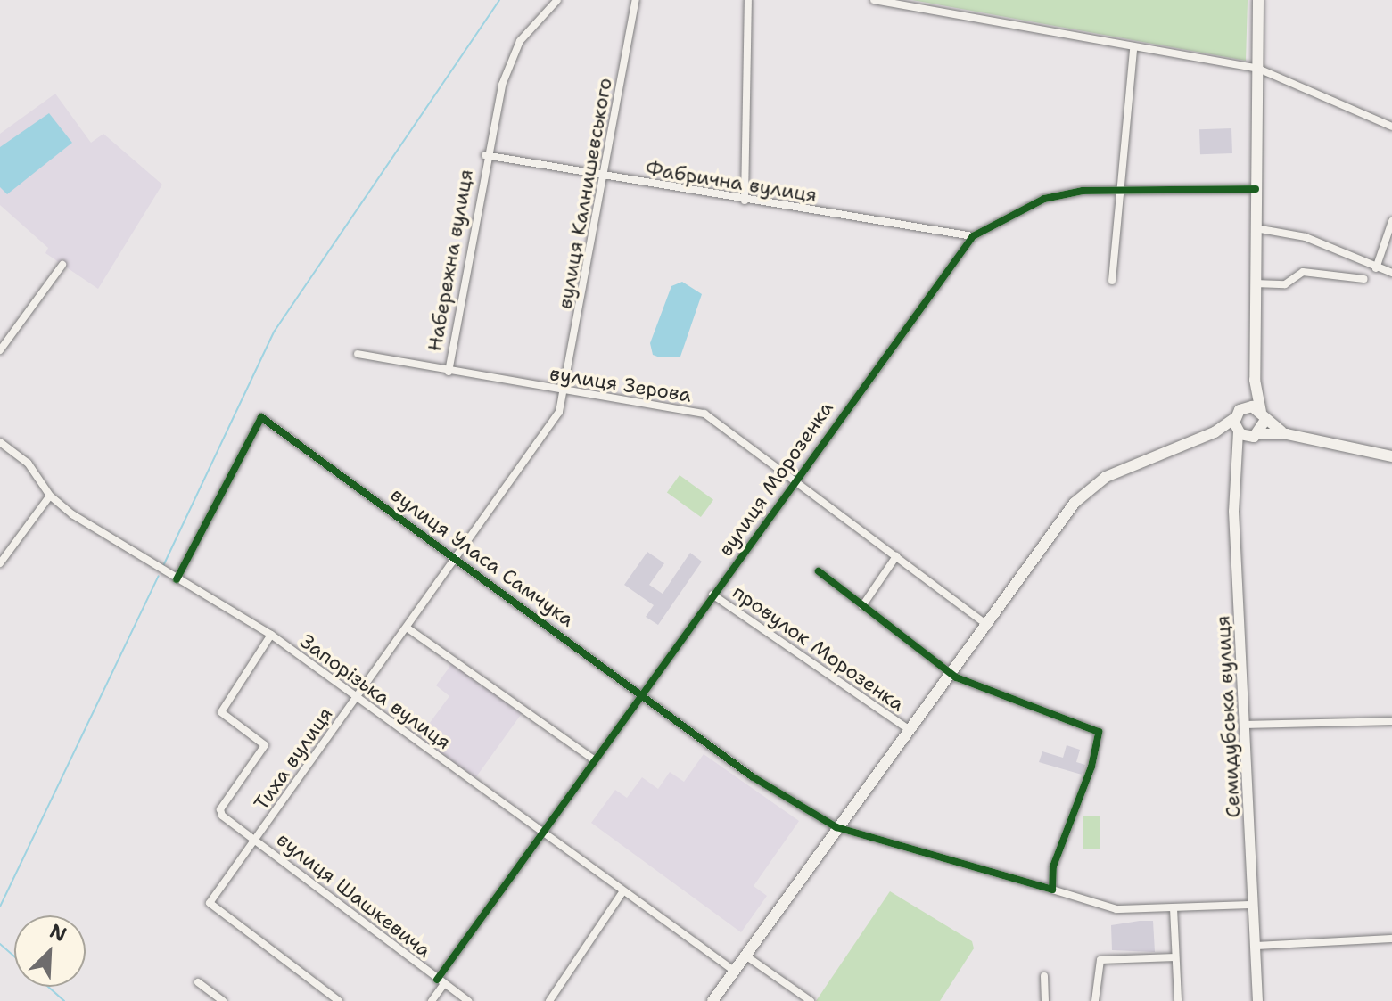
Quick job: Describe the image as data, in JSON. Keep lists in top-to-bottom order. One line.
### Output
{"streets":{"street":["Фабрична вулиця","вулиця Калнишевського","Набережна вулиця","вулиця Зерова","вулиця Морозенка","вулиця Уласа Самчука","провулок Морозенка","Запорізька вулиця","Семидубська вулиця","Тиха вулиця","вулиця Шашкевича"]},"crossings":[["Фабрична вулиця","вулиця Калнишевського"],["Фабрична вулиця","Набережна вулиця"],["Фабрична вулиця","вулиця Морозенка"],["вулиця Калнишевського","вулиця Зерова"],["вулиця Калнишевського","Тиха вулиця"],["Набережна вулиця","вулиця Зерова"],["вулиця Зерова","вулиця Морозенка"],["вулиця Зерова","Тиха вулиця"],["вулиця Морозенка","вулиця Уласа Самчука"],["вулиця Морозенка","провулок Морозенка"],["вулиця Морозенка","Запорізька вулиця"],["вулиця Морозенка","вулиця Шашкевича"],["вулиця Уласа Самчука","Запорізька вулиця"],["вулиця Уласа Самчука","Семидубська вулиця"],["вулиця Уласа Самчука","Тиха вулиця"],["Запорізька вулиця","Тиха вулиця"],["Запорізька вулиця","вулиця Шашкевича"],["Тиха вулиця","вулиця Шашкевича"]],"north":"top right"}
